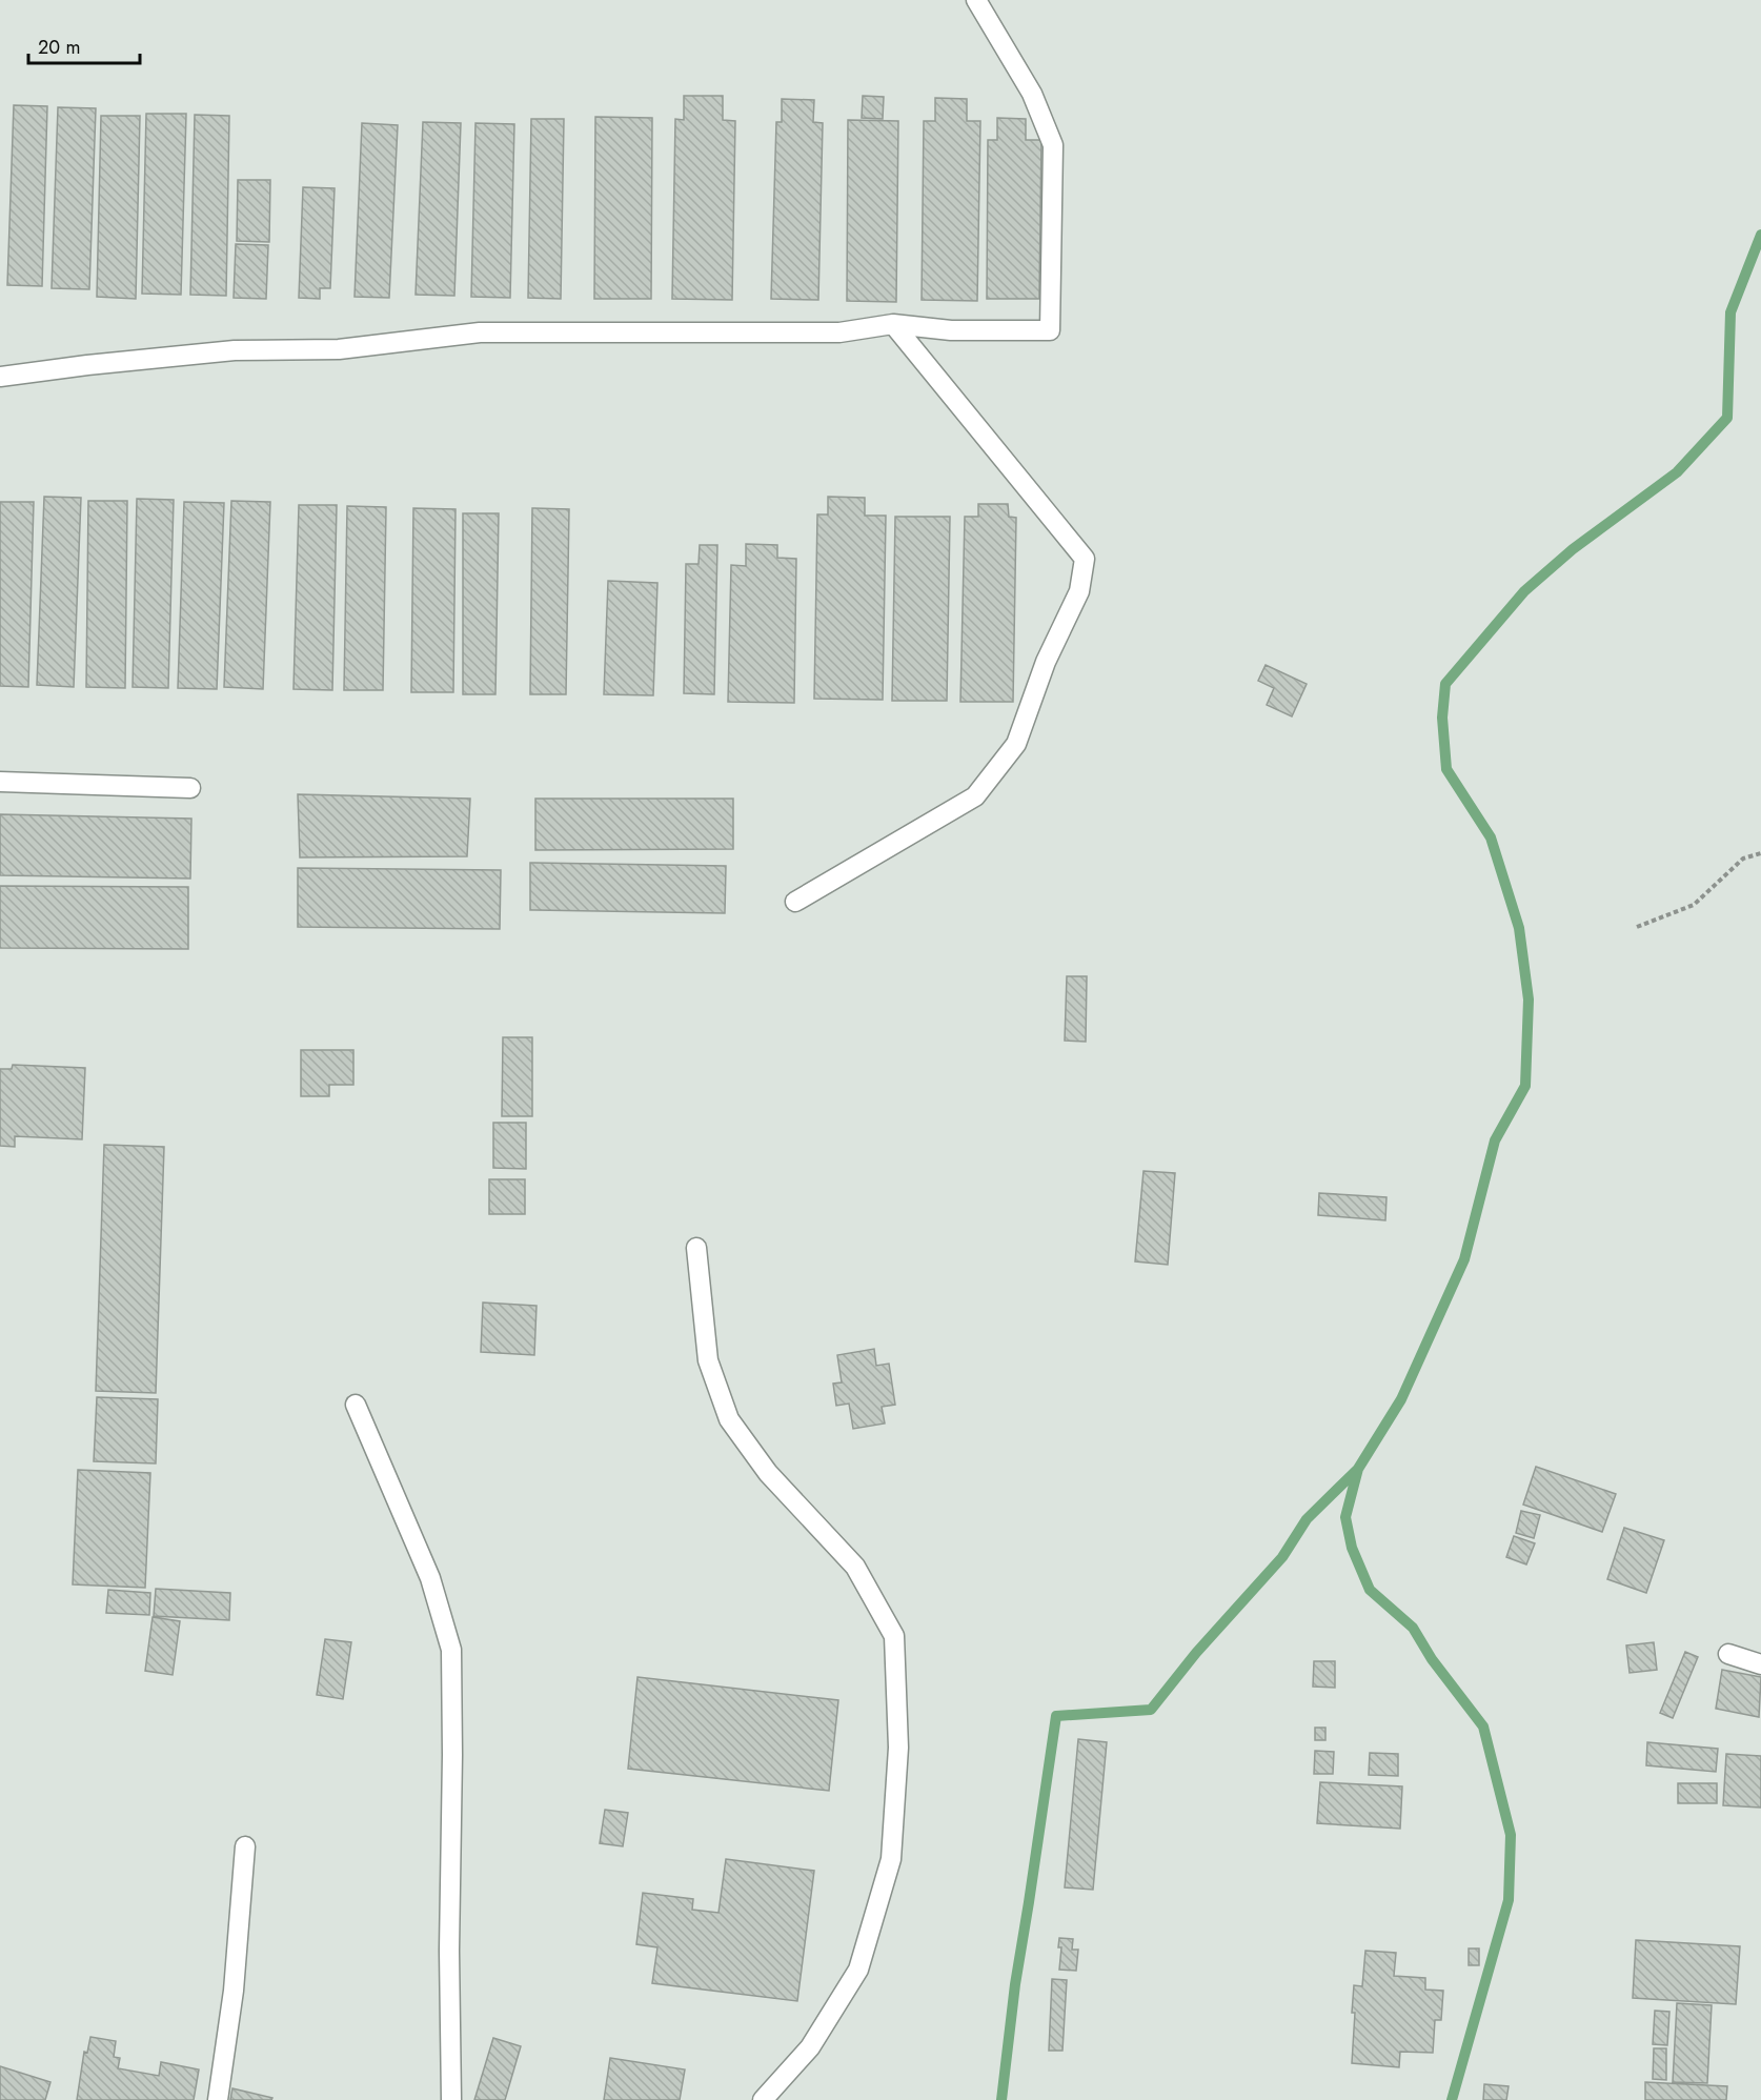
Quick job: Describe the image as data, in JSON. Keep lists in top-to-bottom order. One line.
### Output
{"scale_bar":"20 m"}
